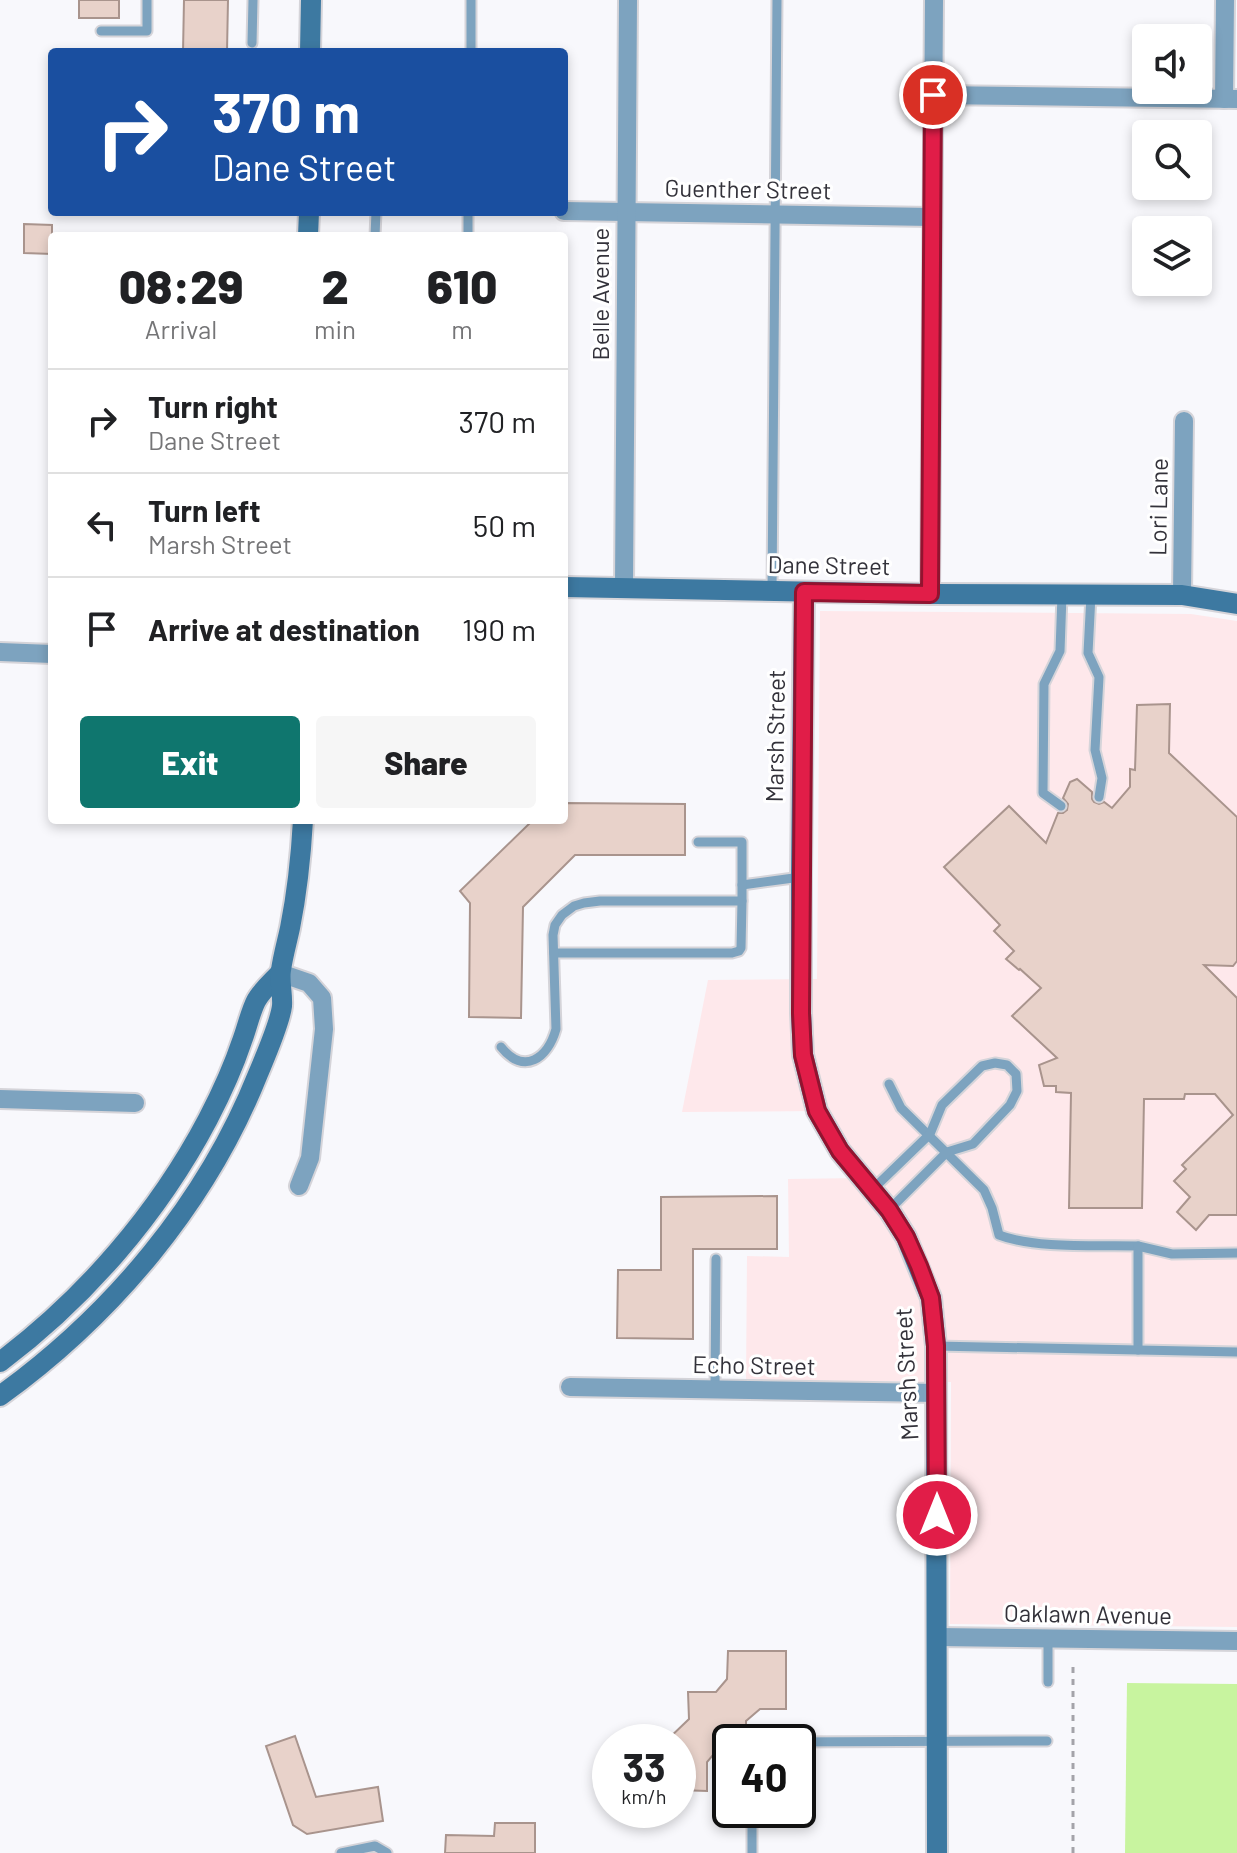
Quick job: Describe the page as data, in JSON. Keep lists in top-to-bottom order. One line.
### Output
{"streets":{"street":["Guenther Street","Belle Avenue","Lori Lane","Dane Street","Marsh Street","Echo Street","Oaklawn Avenue"]},"crossings":[["Guenther Street","Belle Avenue"],["Belle Avenue","Dane Street"],["Lori Lane","Dane Street"],["Dane Street","Marsh Street"],["Marsh Street","Echo Street"],["Marsh Street","Oaklawn Avenue"]],"page":{"turn":["370 m","Dane Street"],"eta":["08:29","Arrival","2","min","610","m"],"list":[{"name":"Turn right","note":"Dane Street","value":"370 m"},{"name":"Turn left","note":"Marsh Street","value":"50 m"},{"name":"Arrive at destination","value":"190 m"}],"buttons":["Exit","Share"],"speed":"33 km/h","limit":"40"}}
